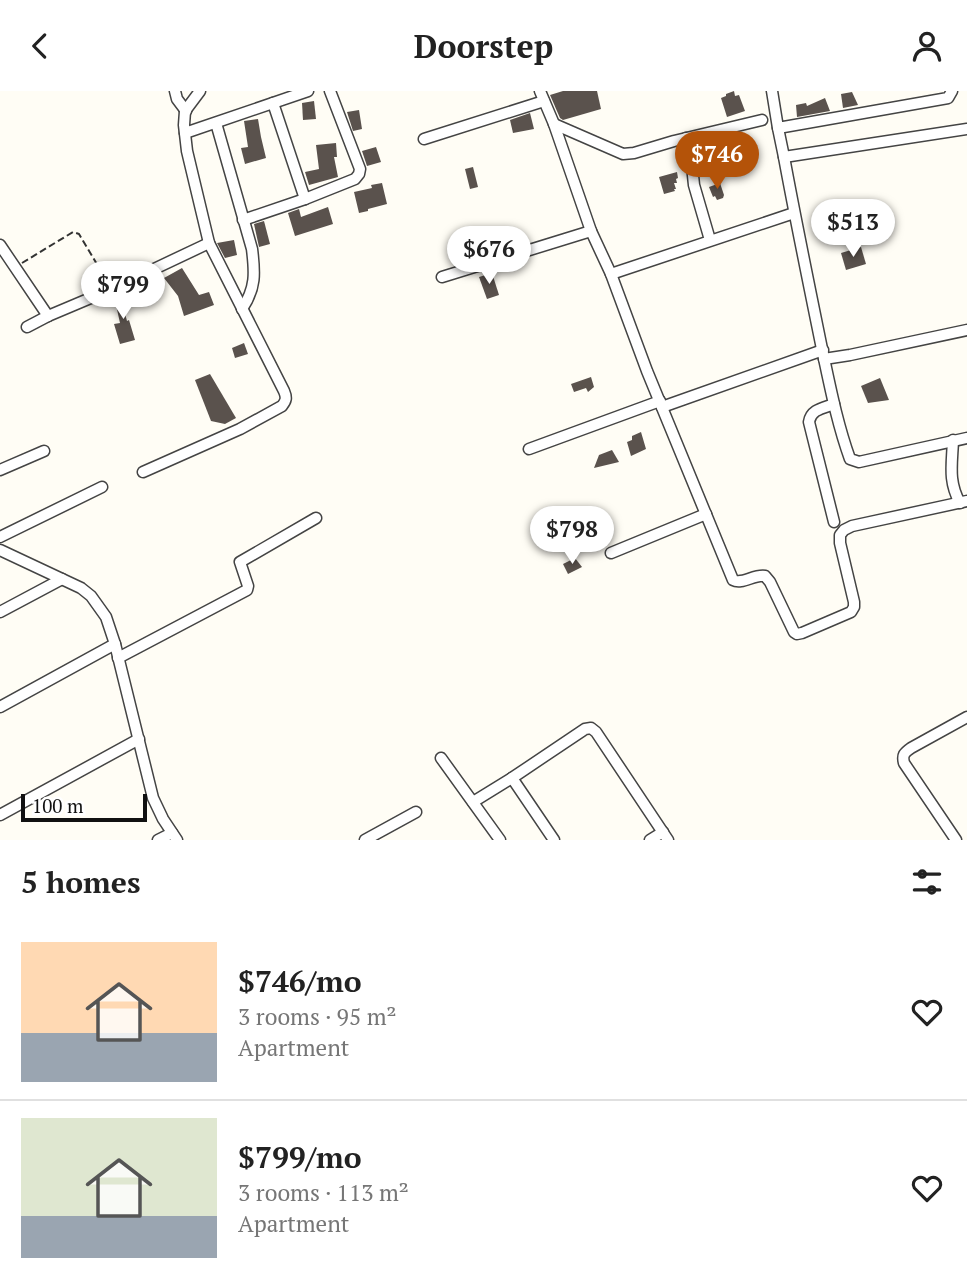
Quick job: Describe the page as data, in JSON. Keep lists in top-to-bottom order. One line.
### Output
{"scale_bar":"100 m","page":{"header":"Doorstep","price":["$746","$513","$676","$799","$798"],"scale":"100 m","heading":"5 homes","list":[{"name":"$746/mo","note":"3 rooms · 95 m² · Apartment"},{"name":"$799/mo","note":"3 rooms · 113 m² · Apartment"}]}}
